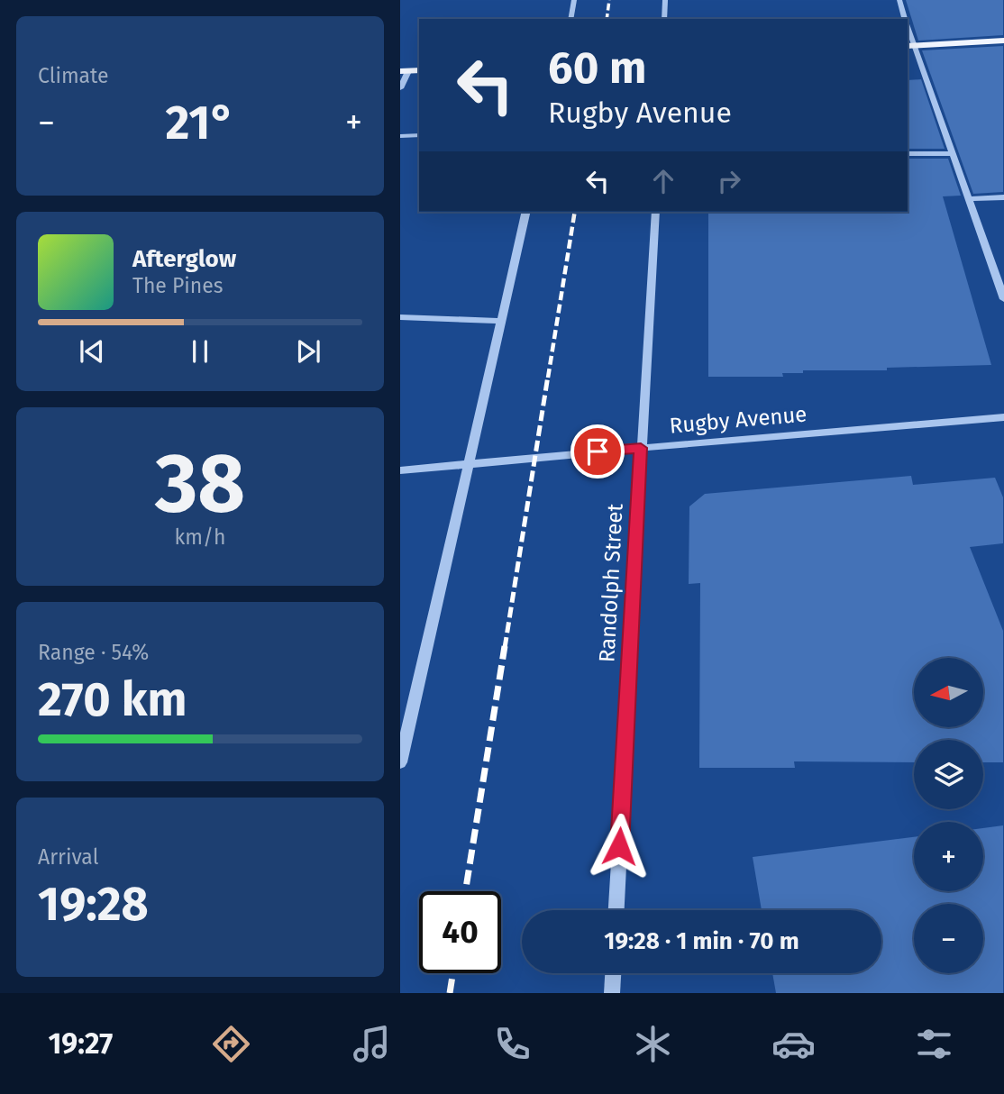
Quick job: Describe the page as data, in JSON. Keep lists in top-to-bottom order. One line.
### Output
{"streets":{"street":["Rugby Avenue","Randolph Street"]},"crossings":[["Rugby Avenue","Randolph Street"]],"north":"left","page":{"tile":["Climate",["38","km/h"],["Range · 54%","270 km"],["Arrival","19:28"]],"turn":["60 m","Rugby Avenue"],"heat":["−","21°","+"],"song":["Afterglow","The Pines"],"map_buttons":["+","−"],"limit":"40","trip":"19:28 · 1 min · 70 m","tabs":"19:27"}}
